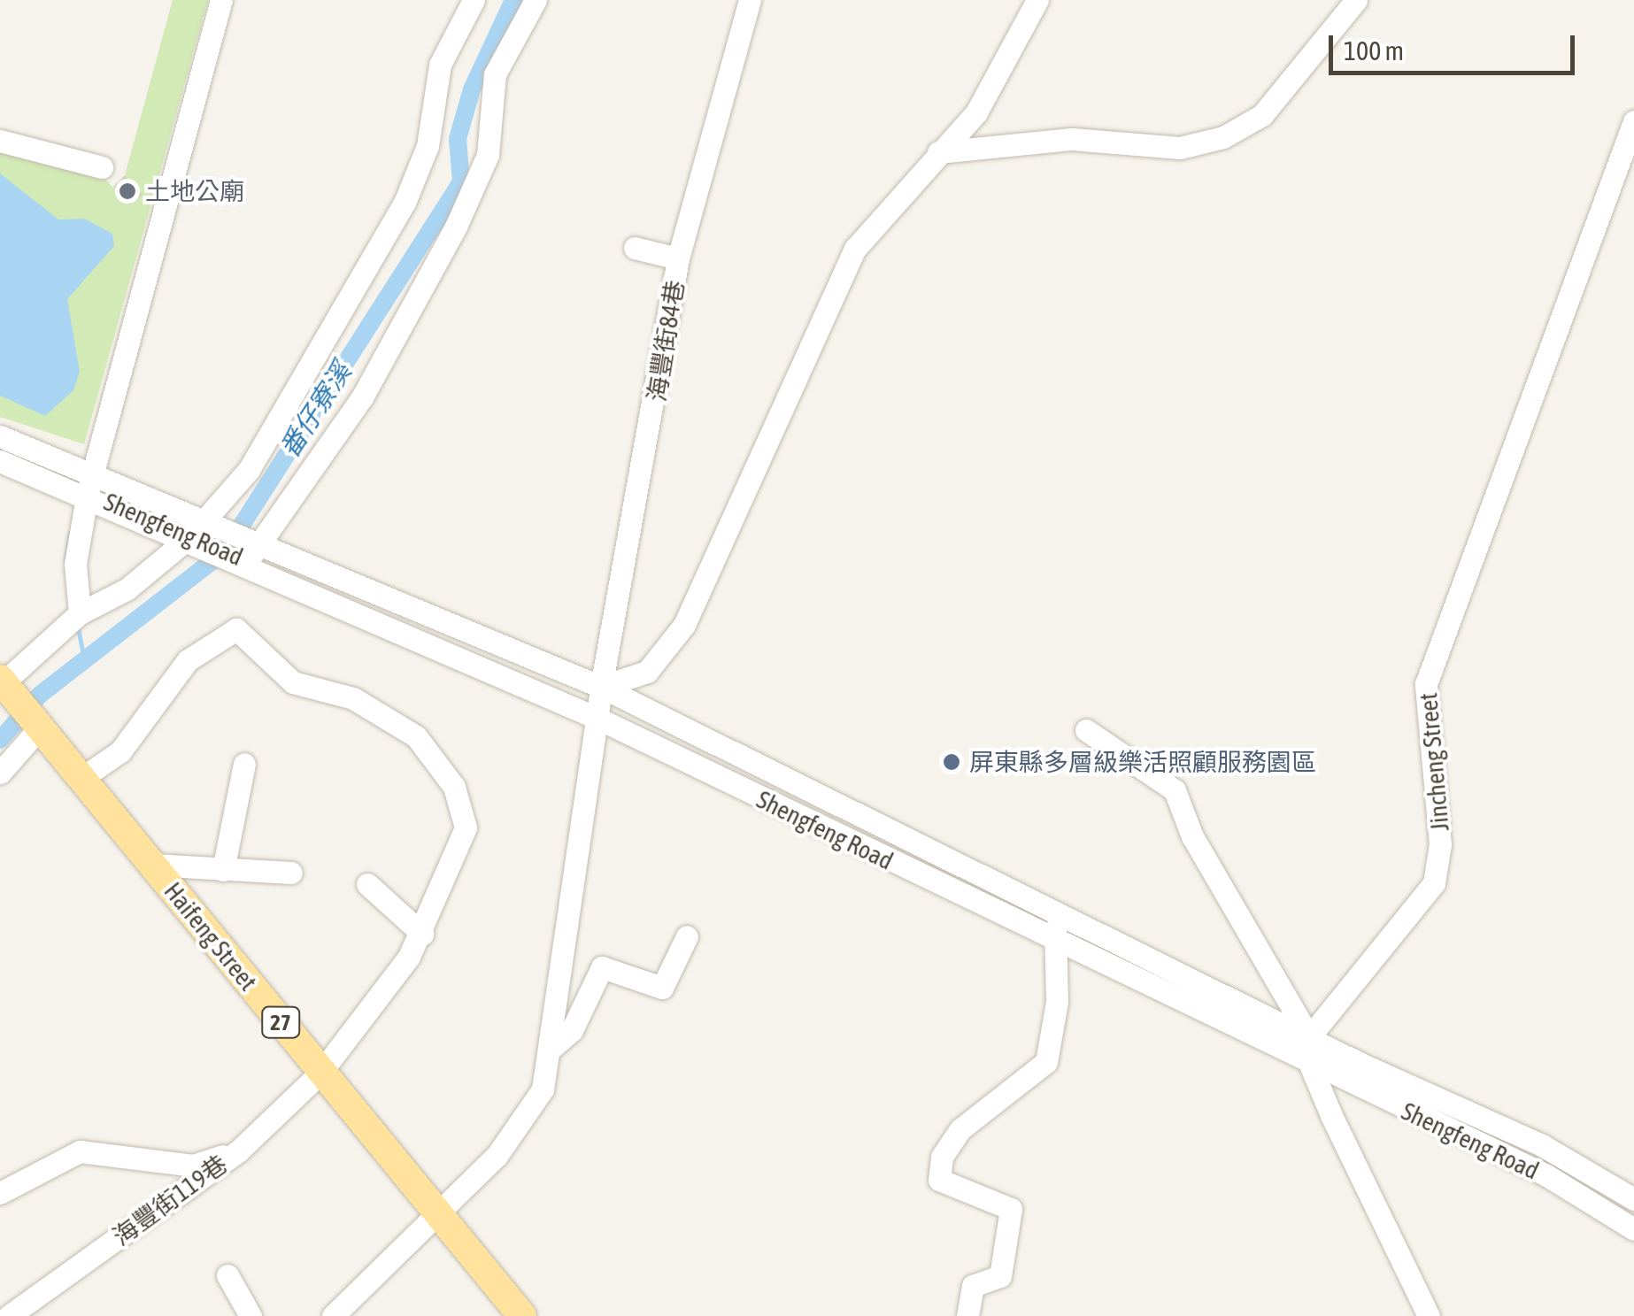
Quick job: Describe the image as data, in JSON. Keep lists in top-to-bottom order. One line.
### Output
{"streets":{"main road":["Haifeng Street","27"],"street":["海豐街84巷","Shengfeng Road","Jincheng Street","海豐街119巷"]},"crossings":[["海豐街84巷","Shengfeng Road"],["海豐街84巷","Haifeng Street"],["Shengfeng Road","Jincheng Street"],["Haifeng Street","海豐街119巷"]],"water":["番仔寮溪"],"places":["土地公廟","屏東縣多層級樂活照顧服務園區"],"scale_bar":"100 m"}
